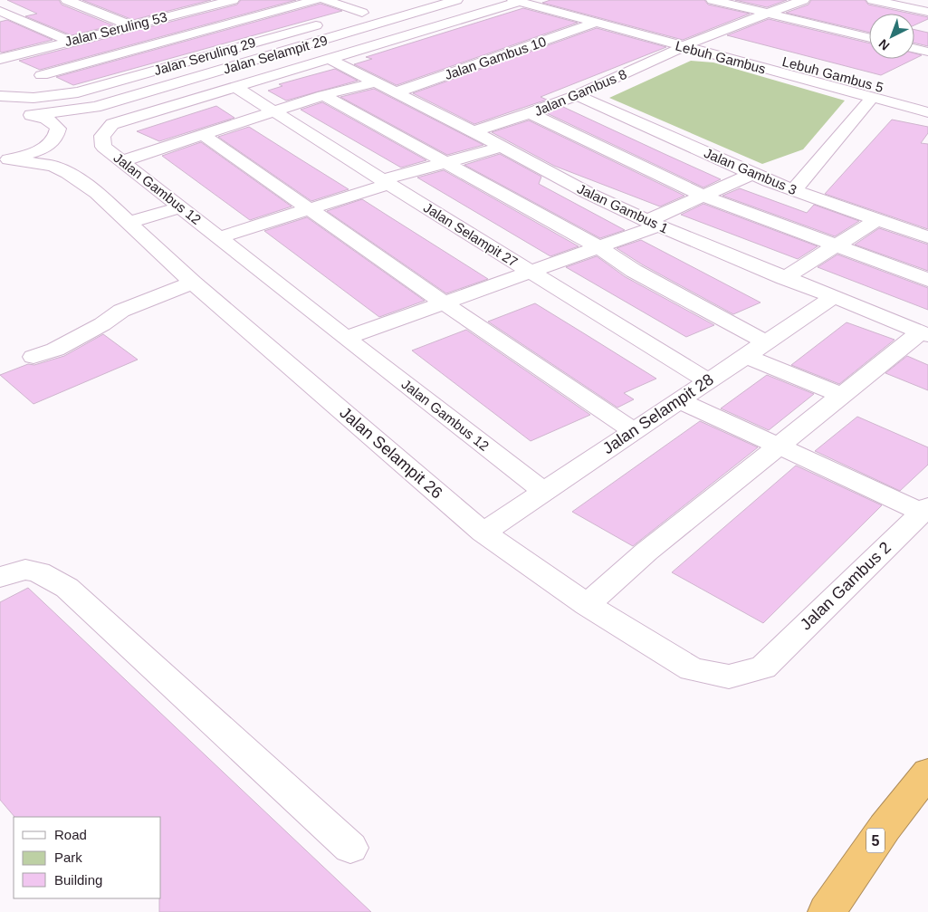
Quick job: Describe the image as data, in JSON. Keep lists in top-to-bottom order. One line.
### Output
{"streets":{"highway":["5"],"street":["Jalan Seruling 53","Jalan Selampit 29","Jalan Seruling 29","Lebuh Gambus","Jalan Gambus 10","Lebuh Gambus 5","Jalan Gambus 8","Jalan Gambus 3","Jalan Gambus 12","Jalan Gambus 1","Jalan Selampit 27","Jalan Selampit 28","Jalan Selampit 26","Jalan Gambus 2"]},"crossings":[["Lebuh Gambus","Jalan Gambus 10"],["Lebuh Gambus","Jalan Gambus 8"],["Lebuh Gambus","Jalan Gambus 12"],["Jalan Gambus 10","Jalan Gambus 1"],["Lebuh Gambus 5","Jalan Gambus 8"],["Jalan Gambus 8","Jalan Gambus 3"],["Jalan Gambus 8","Jalan Gambus 1"],["Jalan Gambus 12","Jalan Gambus 1"],["Jalan Gambus 12","Jalan Selampit 27"],["Jalan Gambus 12","Jalan Selampit 28"],["Jalan Gambus 1","Jalan Selampit 28"],["Jalan Selampit 27","Jalan Selampit 28"],["Jalan Selampit 28","Jalan Selampit 26"],["Jalan Selampit 26","Jalan Gambus 2"]],"legend":["Road","Park","Building"],"north":"bottom left"}
